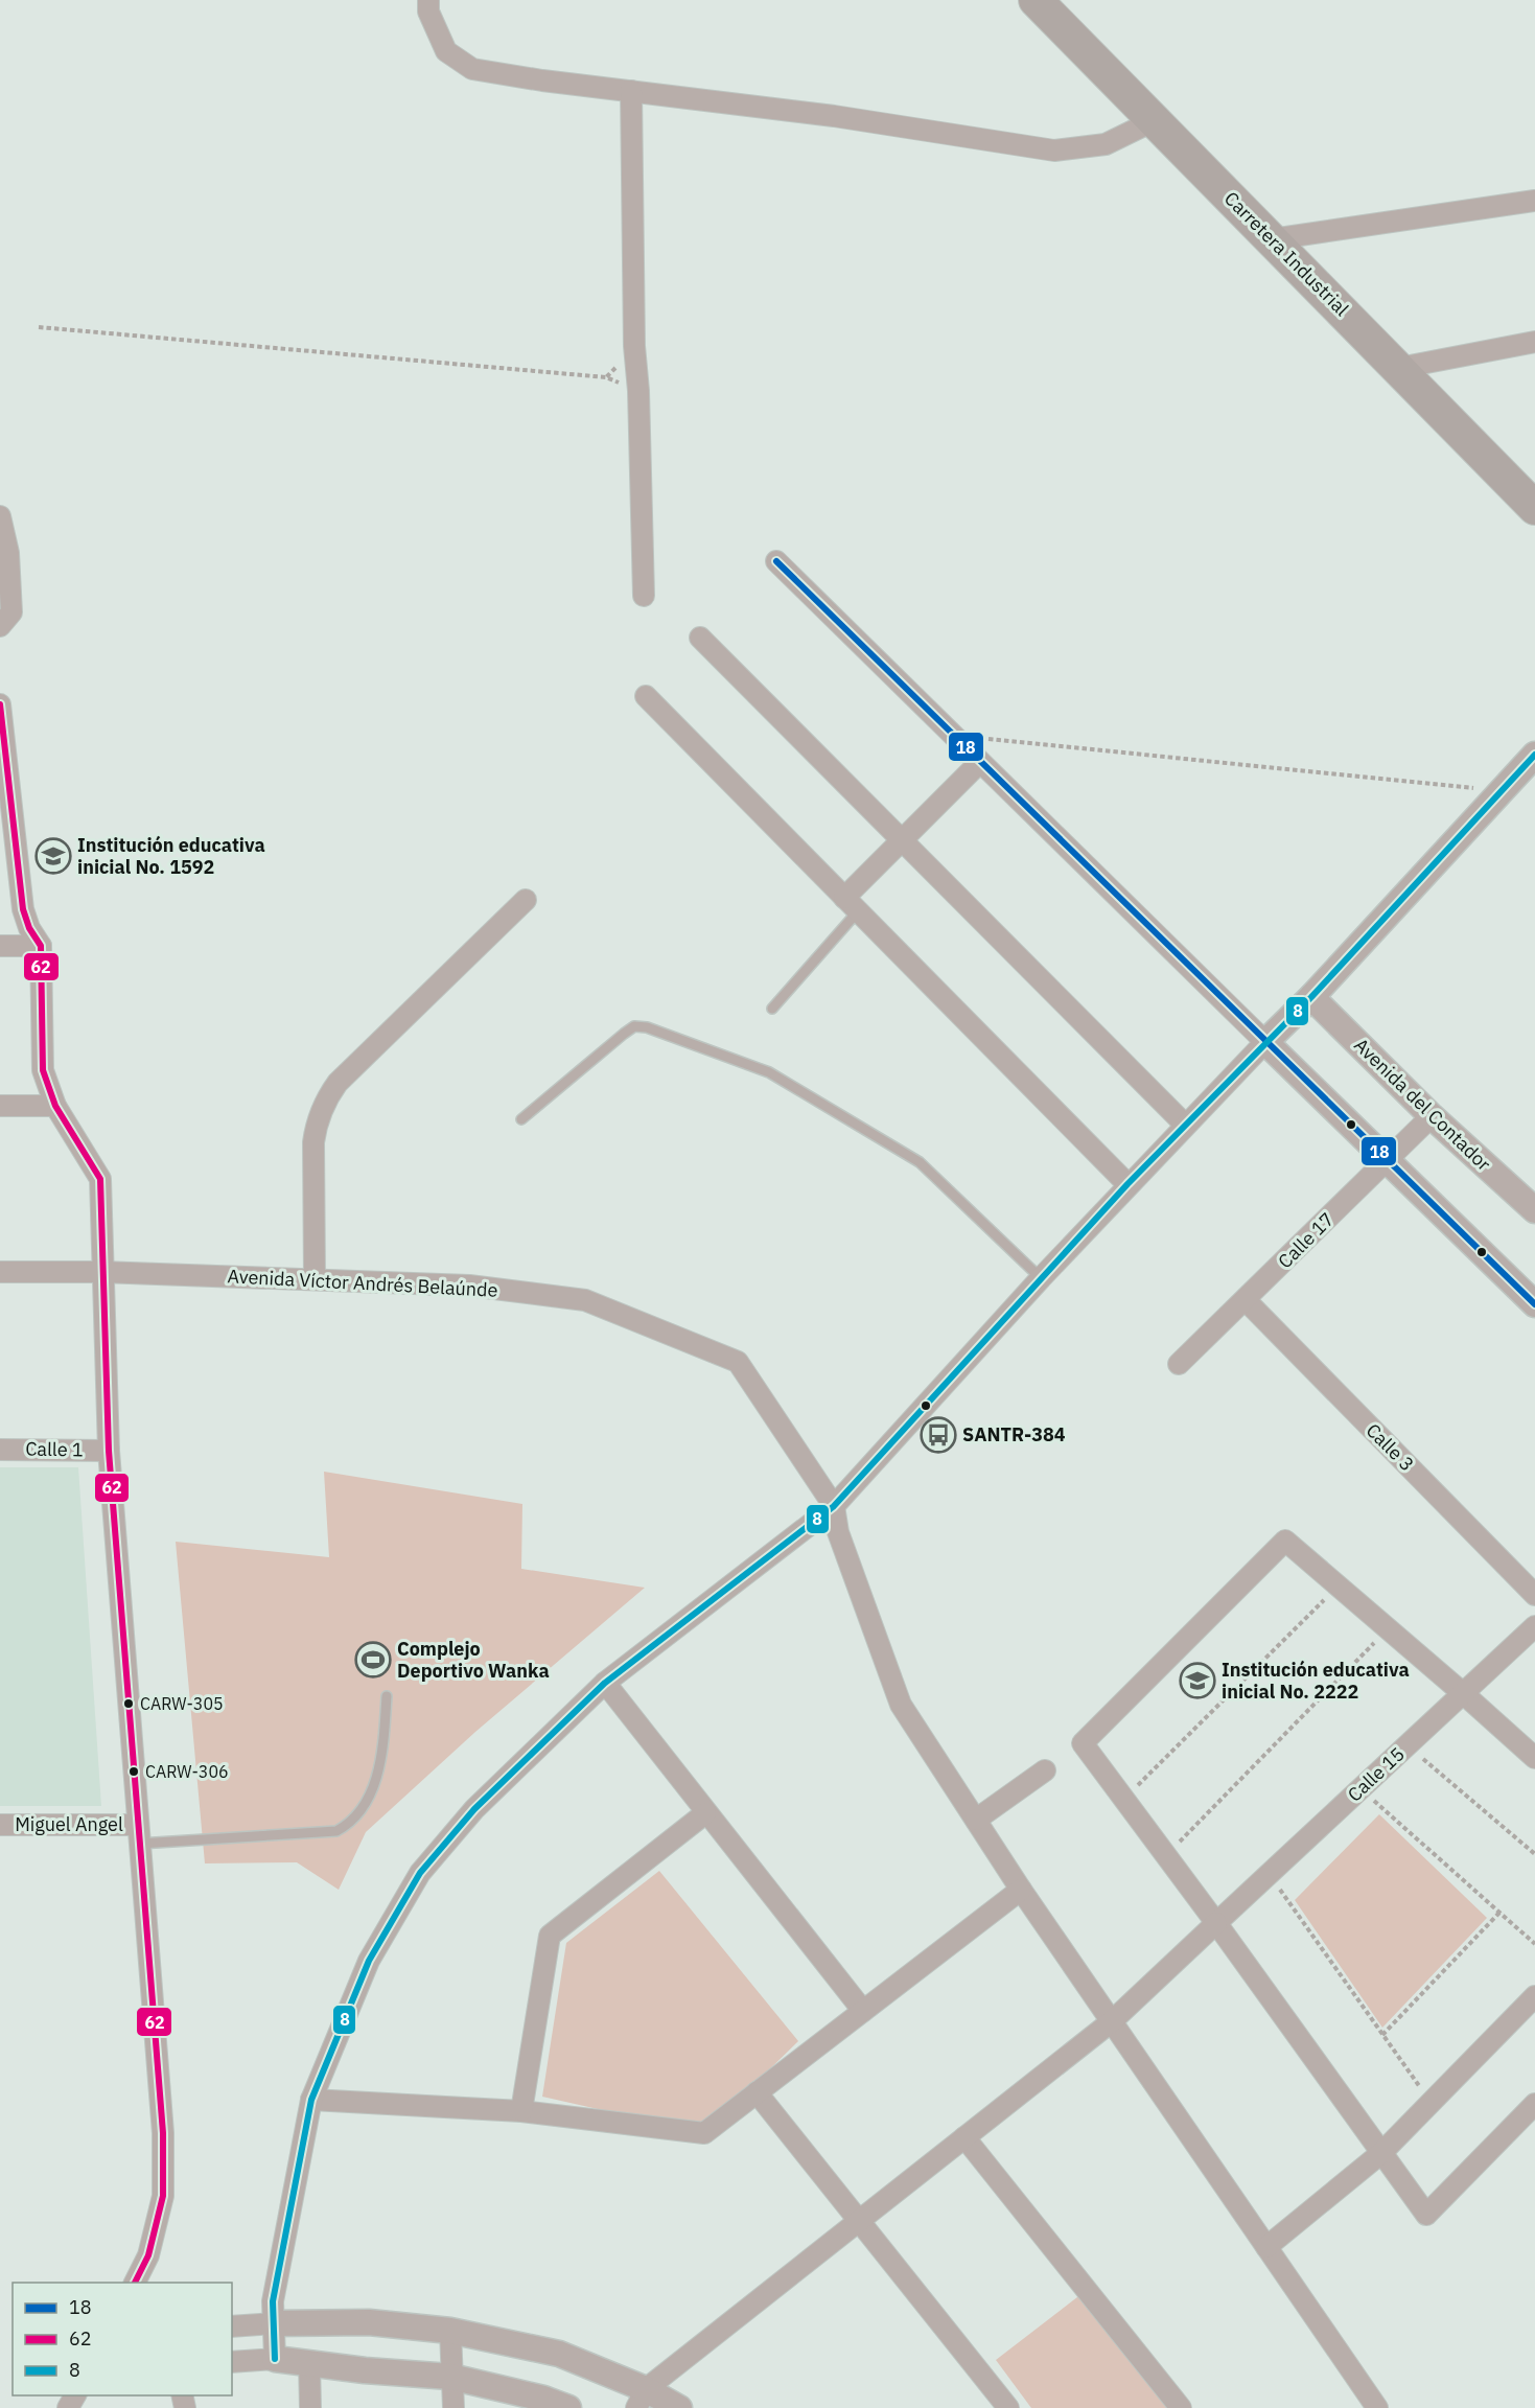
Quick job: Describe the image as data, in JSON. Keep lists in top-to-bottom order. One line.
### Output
{"streets":{"highway":["Carretera Industrial"],"street":["Avenida del Contador","Calle 17","Avenida Víctor Andrés Belaúnde","Calle 3","Calle 1","Calle 15","Miguel Angel"]},"crossings":[["Avenida del Contador","Calle 17"],["Calle 17","Calle 3"]],"places":{"school or university":["Institución educativa inicial No. 1592","Institución educativa inicial No. 2222"],"bus stop":["SANTR-384"],"sports":["Complejo Deportivo Wanka"],"other":["CARW-305","CARW-306"]},"lines":["transit line 18","transit line 62","transit line 8"],"legend":["18","62","8"]}
